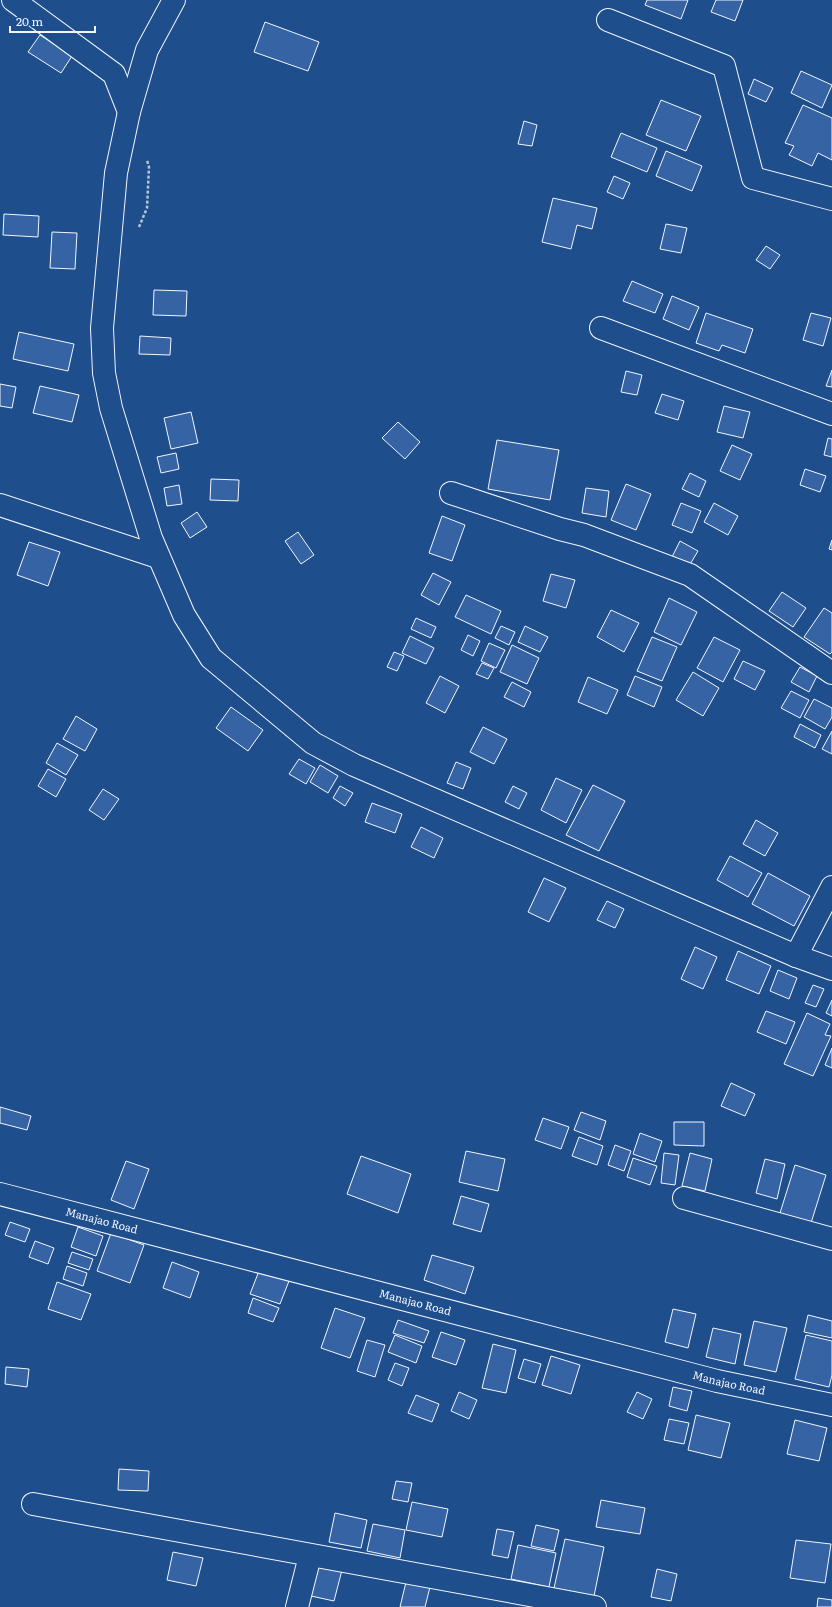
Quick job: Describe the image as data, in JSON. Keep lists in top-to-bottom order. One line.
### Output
{"streets":{"street":["Manajao Road"]},"scale_bar":"20 m"}
